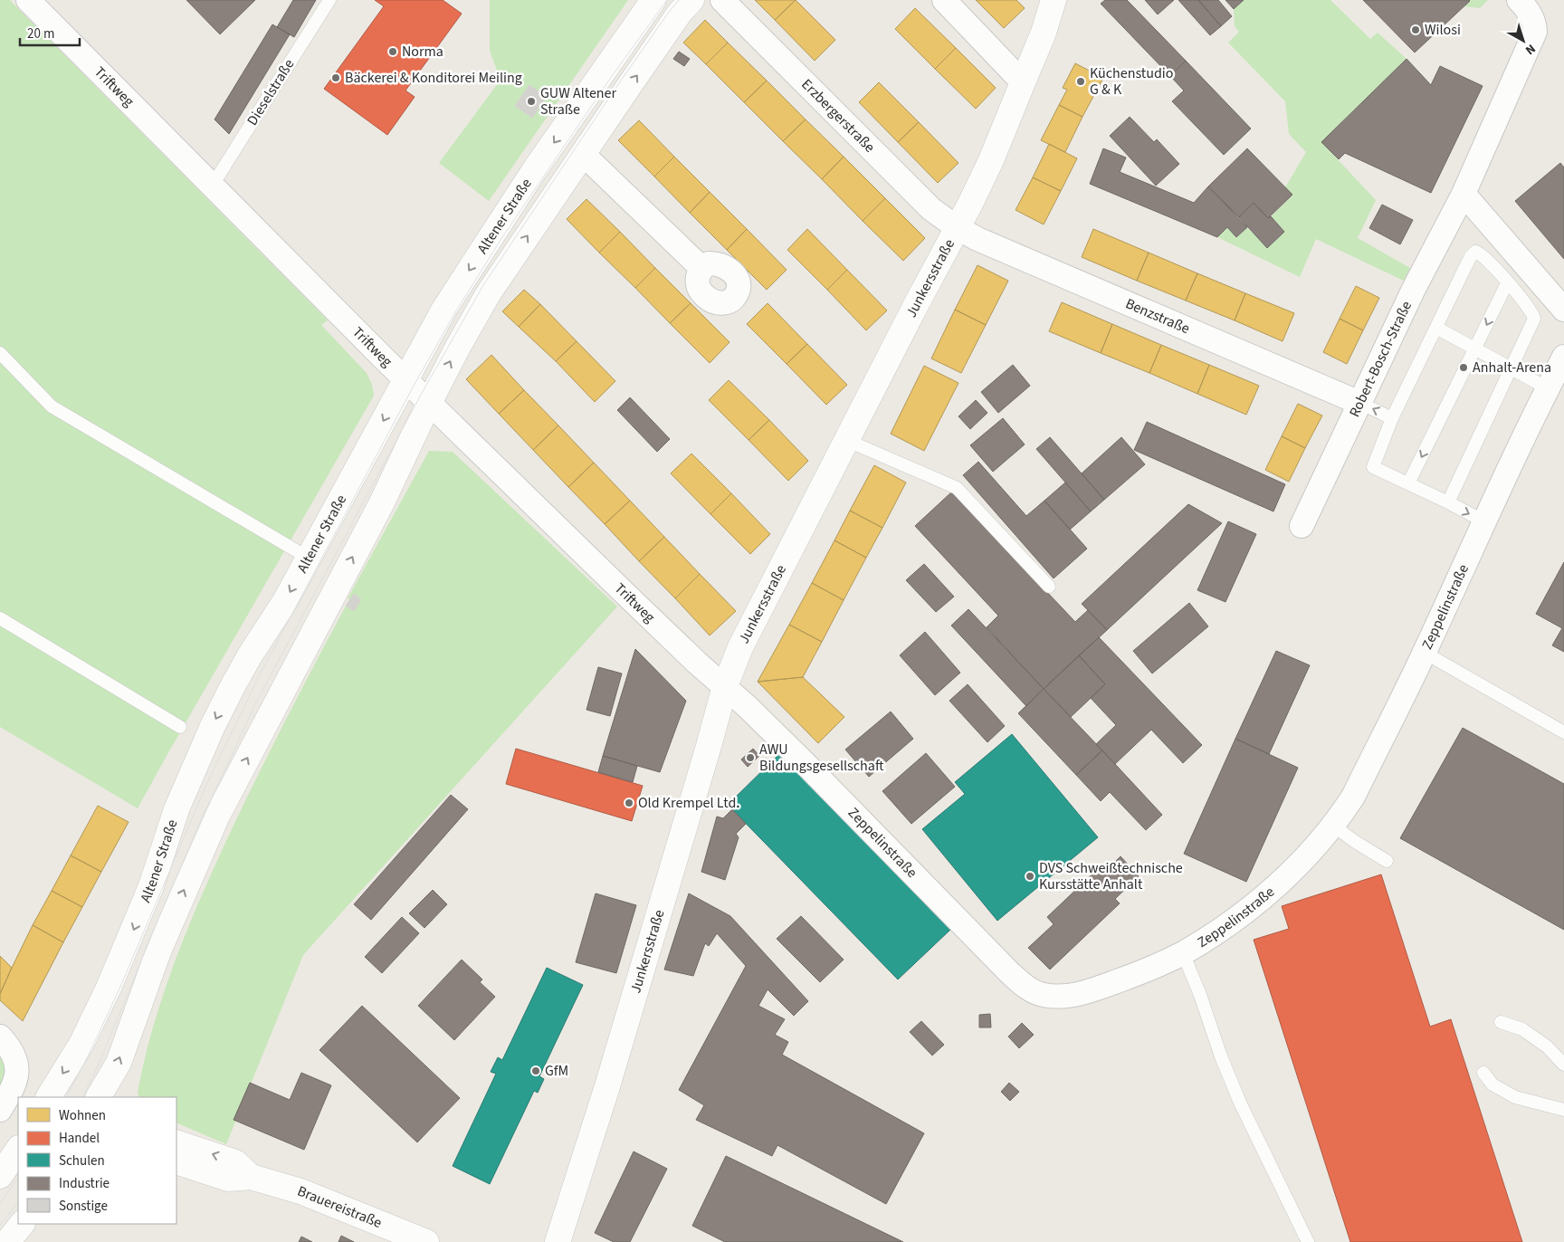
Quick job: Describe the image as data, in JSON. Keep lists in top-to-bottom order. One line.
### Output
{"streets":{"main road":["Altener Straße","Junkersstraße","Brauereistraße"],"street":["Triftweg","Erzbergerstraße","Benzstraße","Robert-Bosch-Straße","Zeppelinstraße"],"lane":["Dieselstraße"]},"crossings":[["Triftweg","Dieselstraße"],["Triftweg","Altener Straße"],["Triftweg","Junkersstraße"],["Triftweg","Zeppelinstraße"],["Erzbergerstraße","Junkersstraße"],["Erzbergerstraße","Benzstraße"],["Junkersstraße","Benzstraße"],["Junkersstraße","Zeppelinstraße"],["Benzstraße","Robert-Bosch-Straße"]],"places":["Wilosi","Norma","Bäckerei & Konditorei Meiling","Küchenstudio G & K","GUW Altener Straße","Anhalt-Arena","AWU Bildungsgesellschaft","Old Krempel Ltd.","DVS Schweißtechnische Kursstätte Anhalt","GfM"],"legend":["Wohnen","Handel","Schulen","Industrie","Sonstige"],"scale_bar":"20 m","north":"bottom right"}
